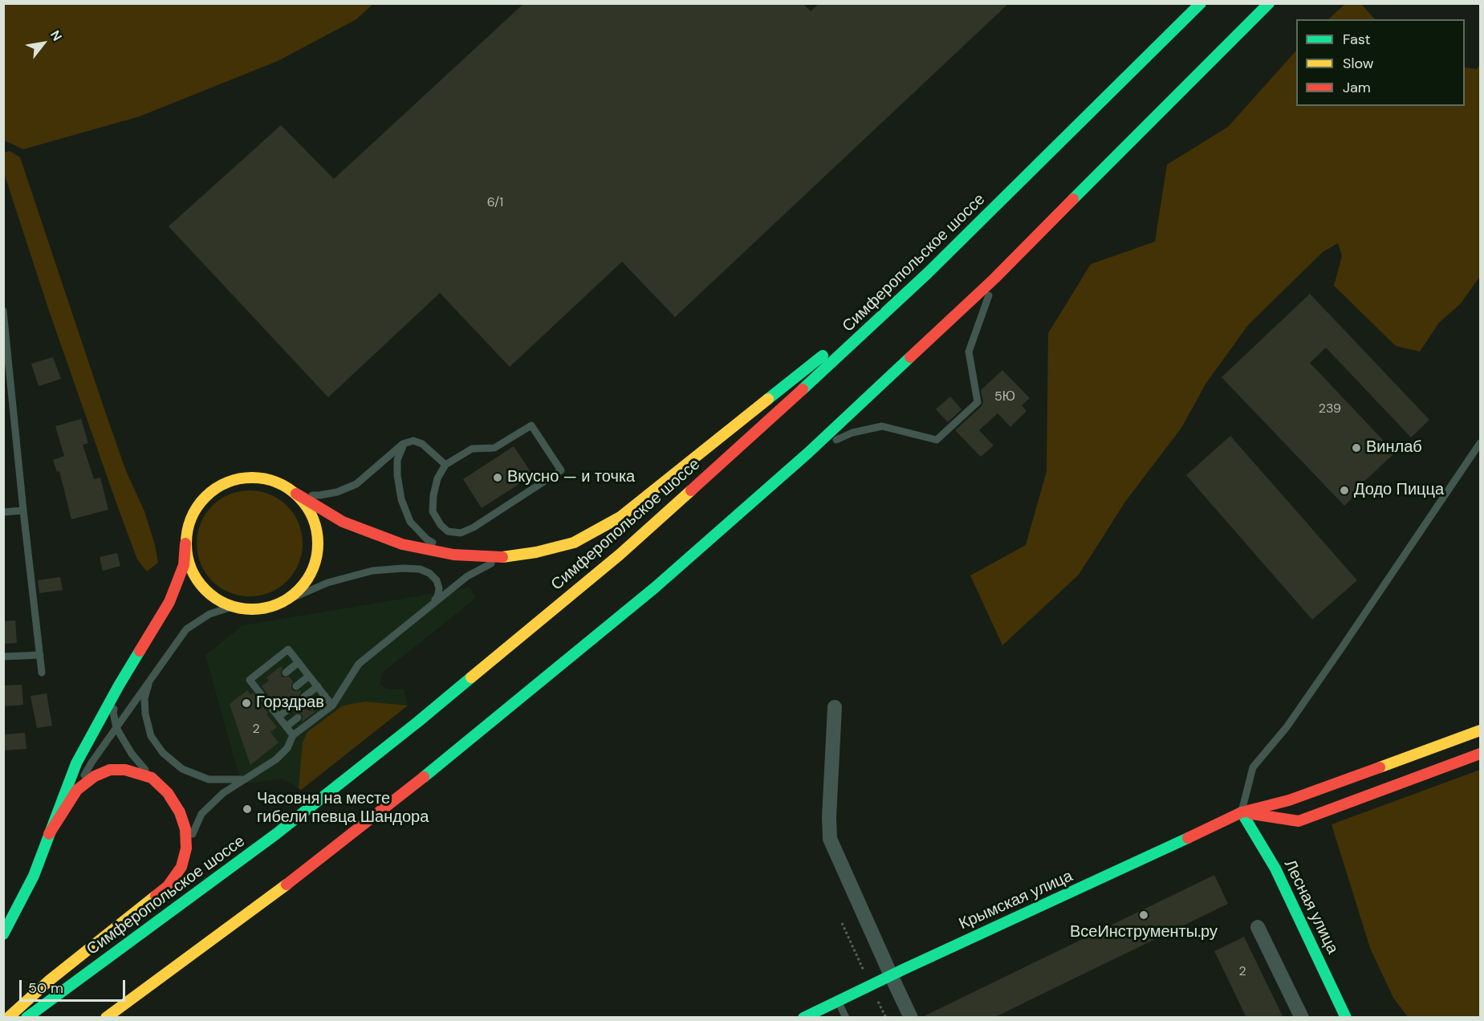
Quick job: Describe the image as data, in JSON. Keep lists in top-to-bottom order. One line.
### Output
{"streets":{"main road":["Симферопольское шоссе","Крымская улица","Лесная улица"]},"crossings":[["Крымская улица","Лесная улица"]],"places":["Винлаб","Вкусно — и точка","Додо Пицца","Горздрав","Часовня на месте гибели певца Шандора","ВсеИнструменты.ру"],"house_numbers":["6/1","5Ю","239","2","2"],"legend":["Fast","Slow","Jam"],"scale_bar":"50 m","north":"top right"}
